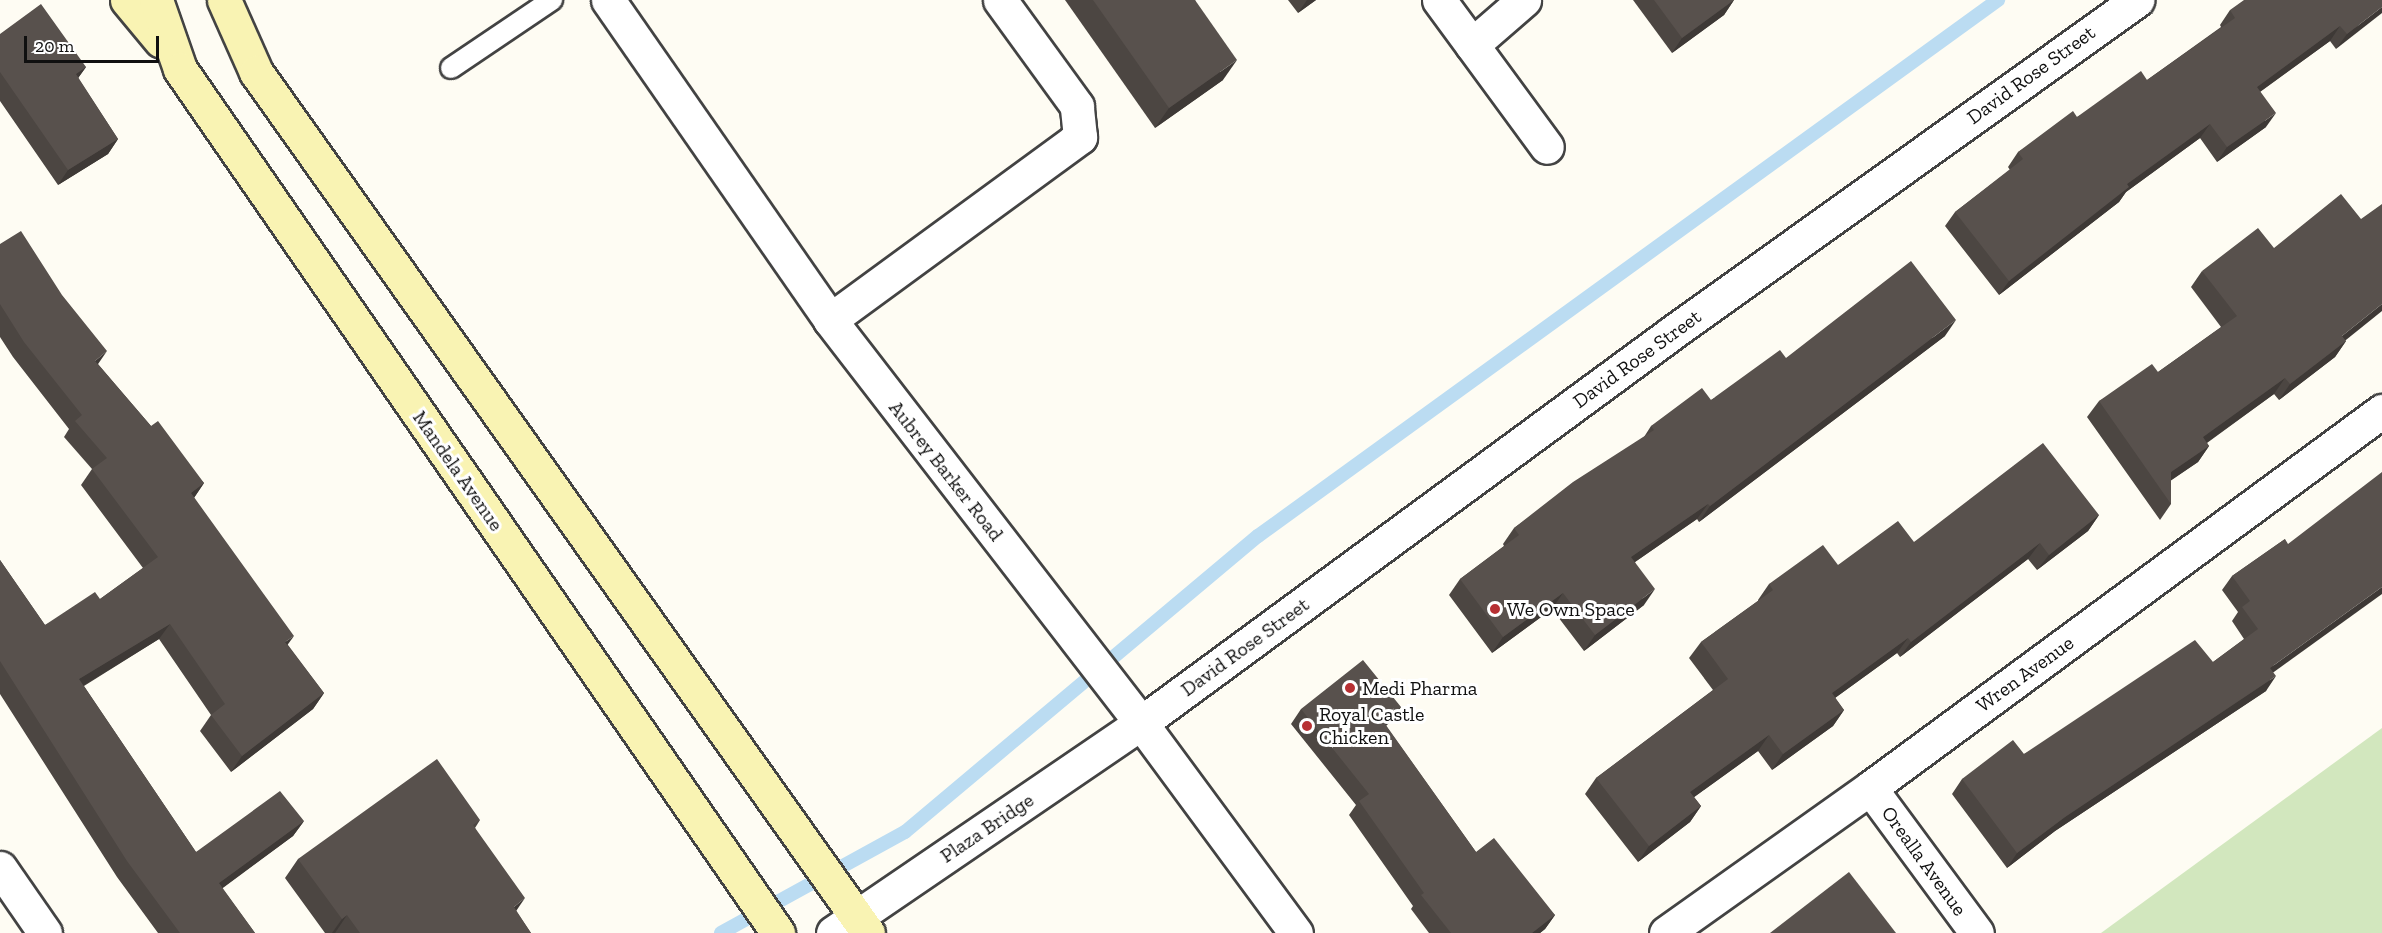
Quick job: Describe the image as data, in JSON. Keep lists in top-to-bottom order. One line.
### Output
{"streets":{"main road":["Mandela Avenue"],"street":["David Rose Street","Aubrey Barker Road","Wren Avenue","Plaza Bridge","Orealla Avenue"]},"crossings":[["David Rose Street","Aubrey Barker Road"],["David Rose Street","Plaza Bridge"],["Aubrey Barker Road","Plaza Bridge"],["Wren Avenue","Orealla Avenue"]],"places":["We Own Space","Medi Pharma","Royal Castle Chicken"],"scale_bar":"20 m"}
